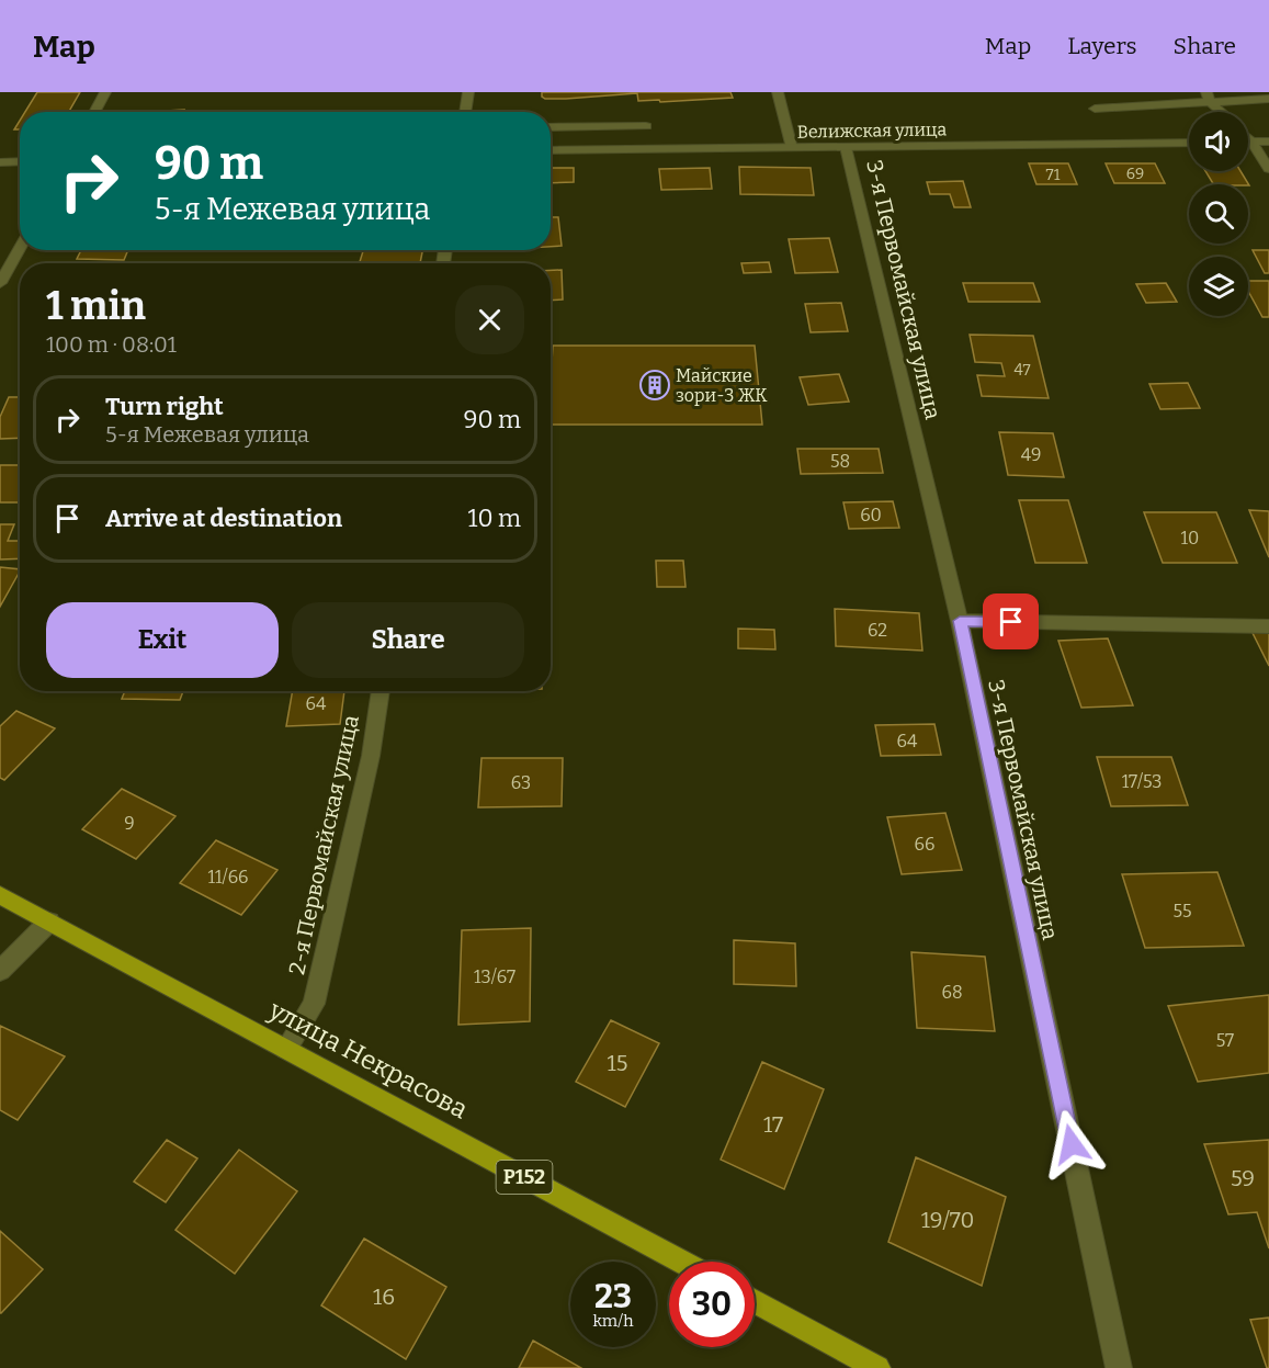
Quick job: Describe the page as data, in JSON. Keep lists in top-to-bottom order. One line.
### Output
{"streets":{"main road":["улица Некрасова","Р152"],"street":["Велижская улица","3-я Первомайская улица","2-я Первомайская улица"]},"crossings":[["Велижская улица","3-я Первомайская улица"],["2-я Первомайская улица","улица Некрасова"]],"places":{"building":["Майские зори-3 ЖК"]},"house_numbers":["69","71","47","49","58","60","10","62","64","64","17/53","63","9","66","11/66","55","13/67","68","57","15","17","59","19/70","16"],"page":{"header":"Map","nav":["Map","Layers","Share"],"turn":["90 m","5-я Межевая улица"],"heading":["1 min","100 m · 08:01"],"list":[{"name":"Turn right","note":"5-я Межевая улица","value":"90 m"},{"name":"Arrive at destination","value":"10 m"}],"buttons":["Exit","Share"],"speed":"23 km/h","limit":"30"}}
